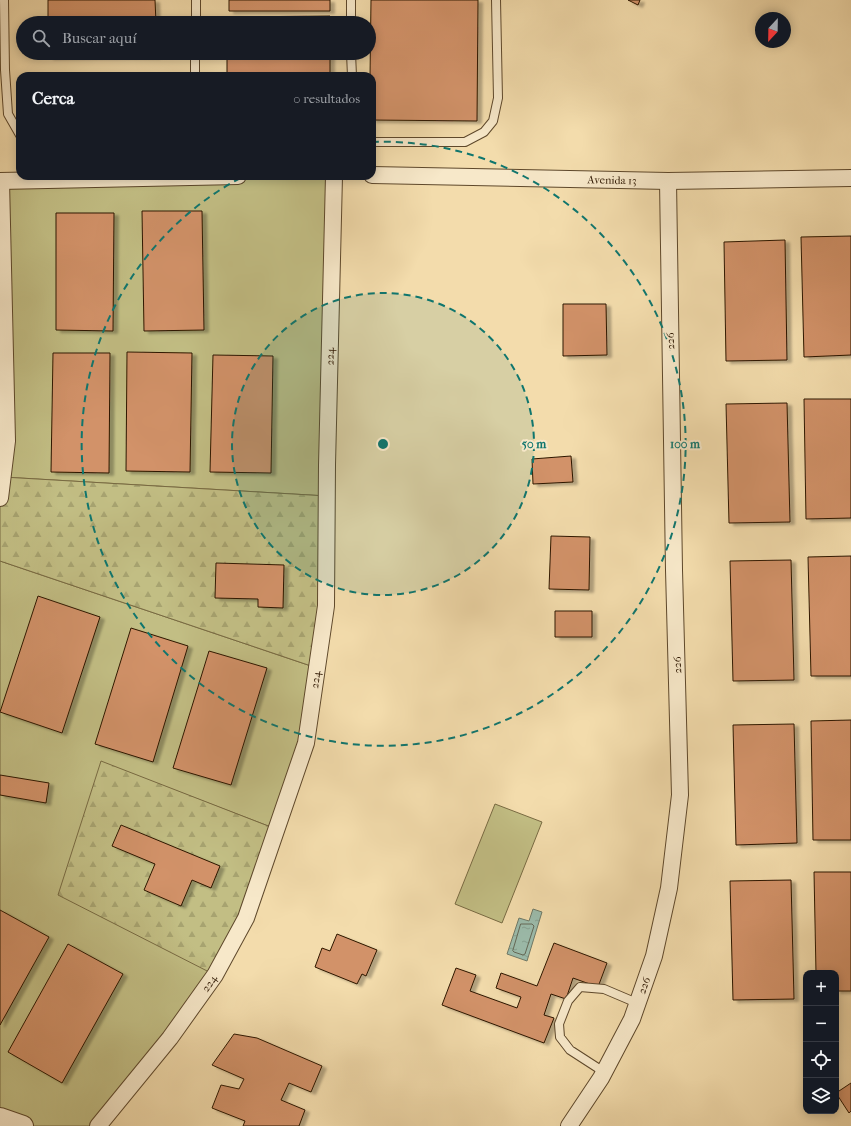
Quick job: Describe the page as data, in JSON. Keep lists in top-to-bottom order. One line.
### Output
{"streets":{"street":["Avenida 13","226","224"]},"crossings":[["Avenida 13","226"]],"north":"bottom","page":{"search":"Buscar aquí","heading":["Cerca","0 resultados"],"map_buttons":["+","−"]},"rings":["50 m","100 m"]}
